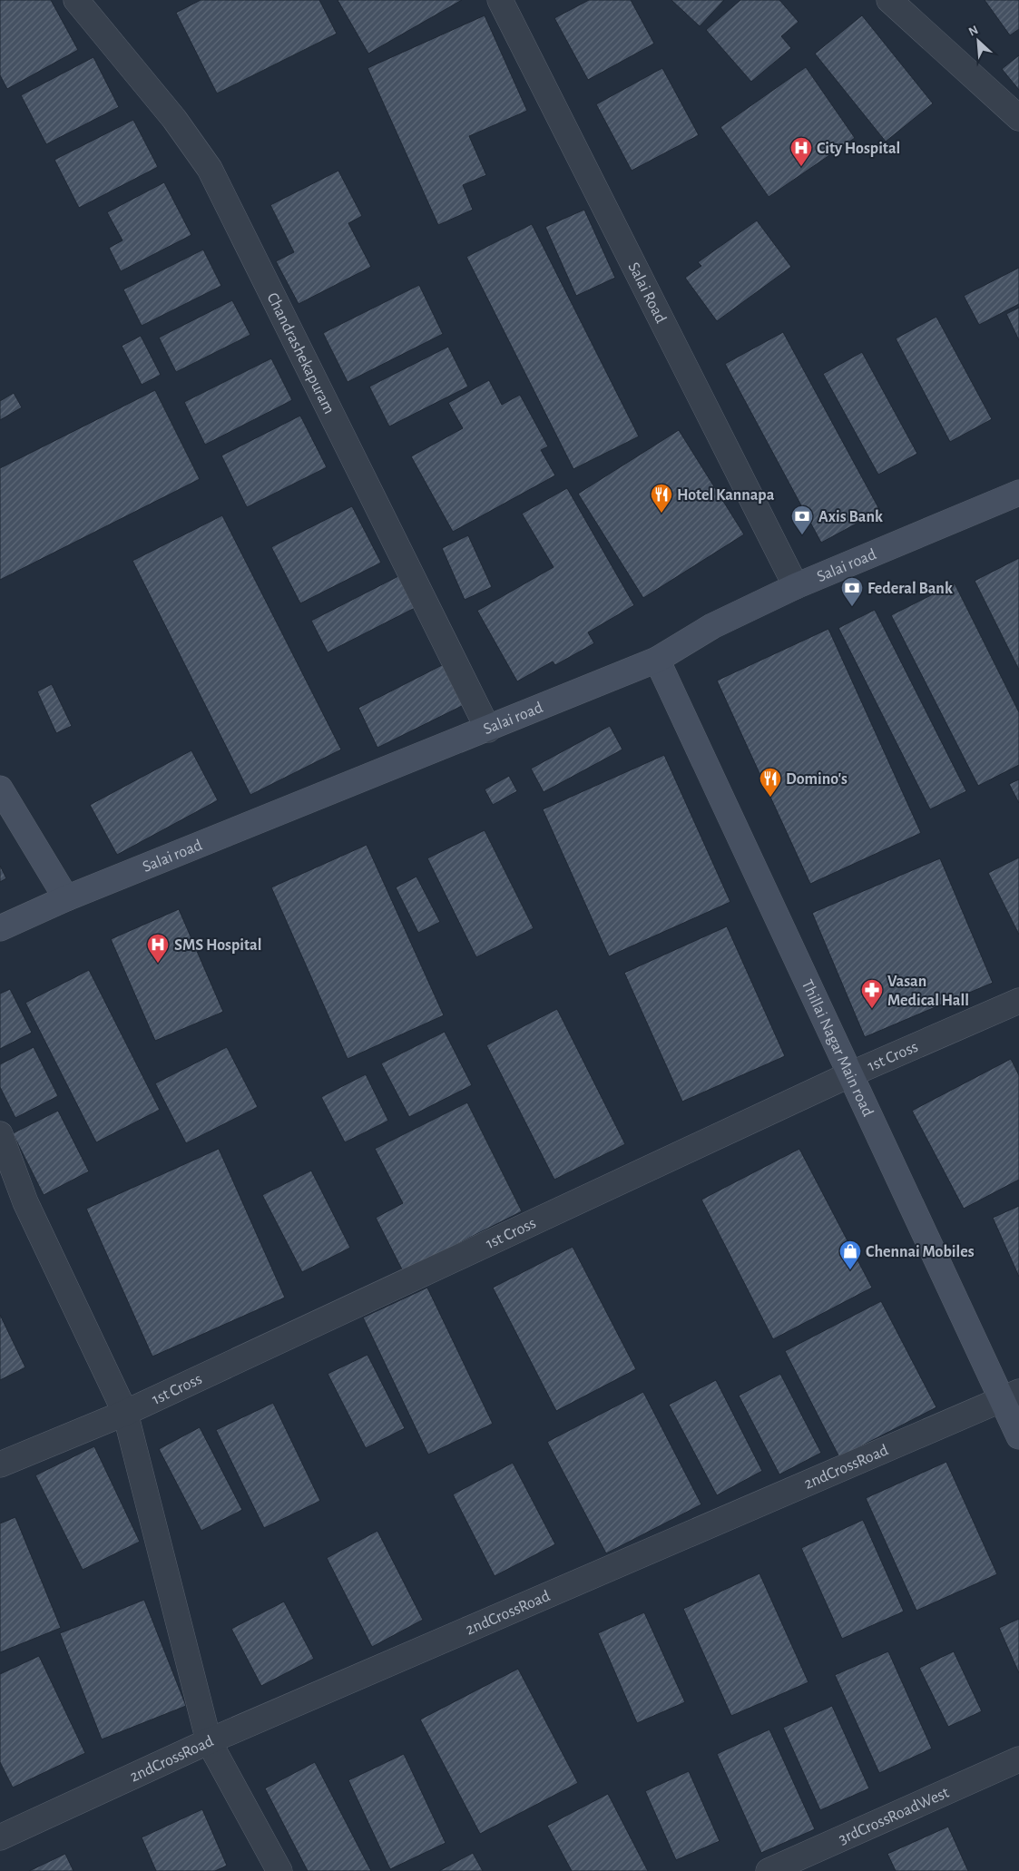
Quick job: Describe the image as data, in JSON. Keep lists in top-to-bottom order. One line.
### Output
{"streets":{"main road":["Salai road","Thillai Nagar Main road"],"street":["Salai Road","Chandrashekapuram","1st Cross","2ndCrossRoad","3rdCrossRoadWest"]},"crossings":[["Salai Road","Salai road"],["Chandrashekapuram","Salai road"],["Salai road","Thillai Nagar Main road"],["Thillai Nagar Main road","1st Cross"],["Thillai Nagar Main road","2ndCrossRoad"]],"places":{"hospital":["City Hospital","SMS Hospital"],"restaurant":["Hotel Kannapa","Domino's"],"bank":["Axis Bank","Federal Bank"],"pharmacy":["Vasan Medical Hall"],"shop":["Chennai Mobiles"]},"north":"top left"}
